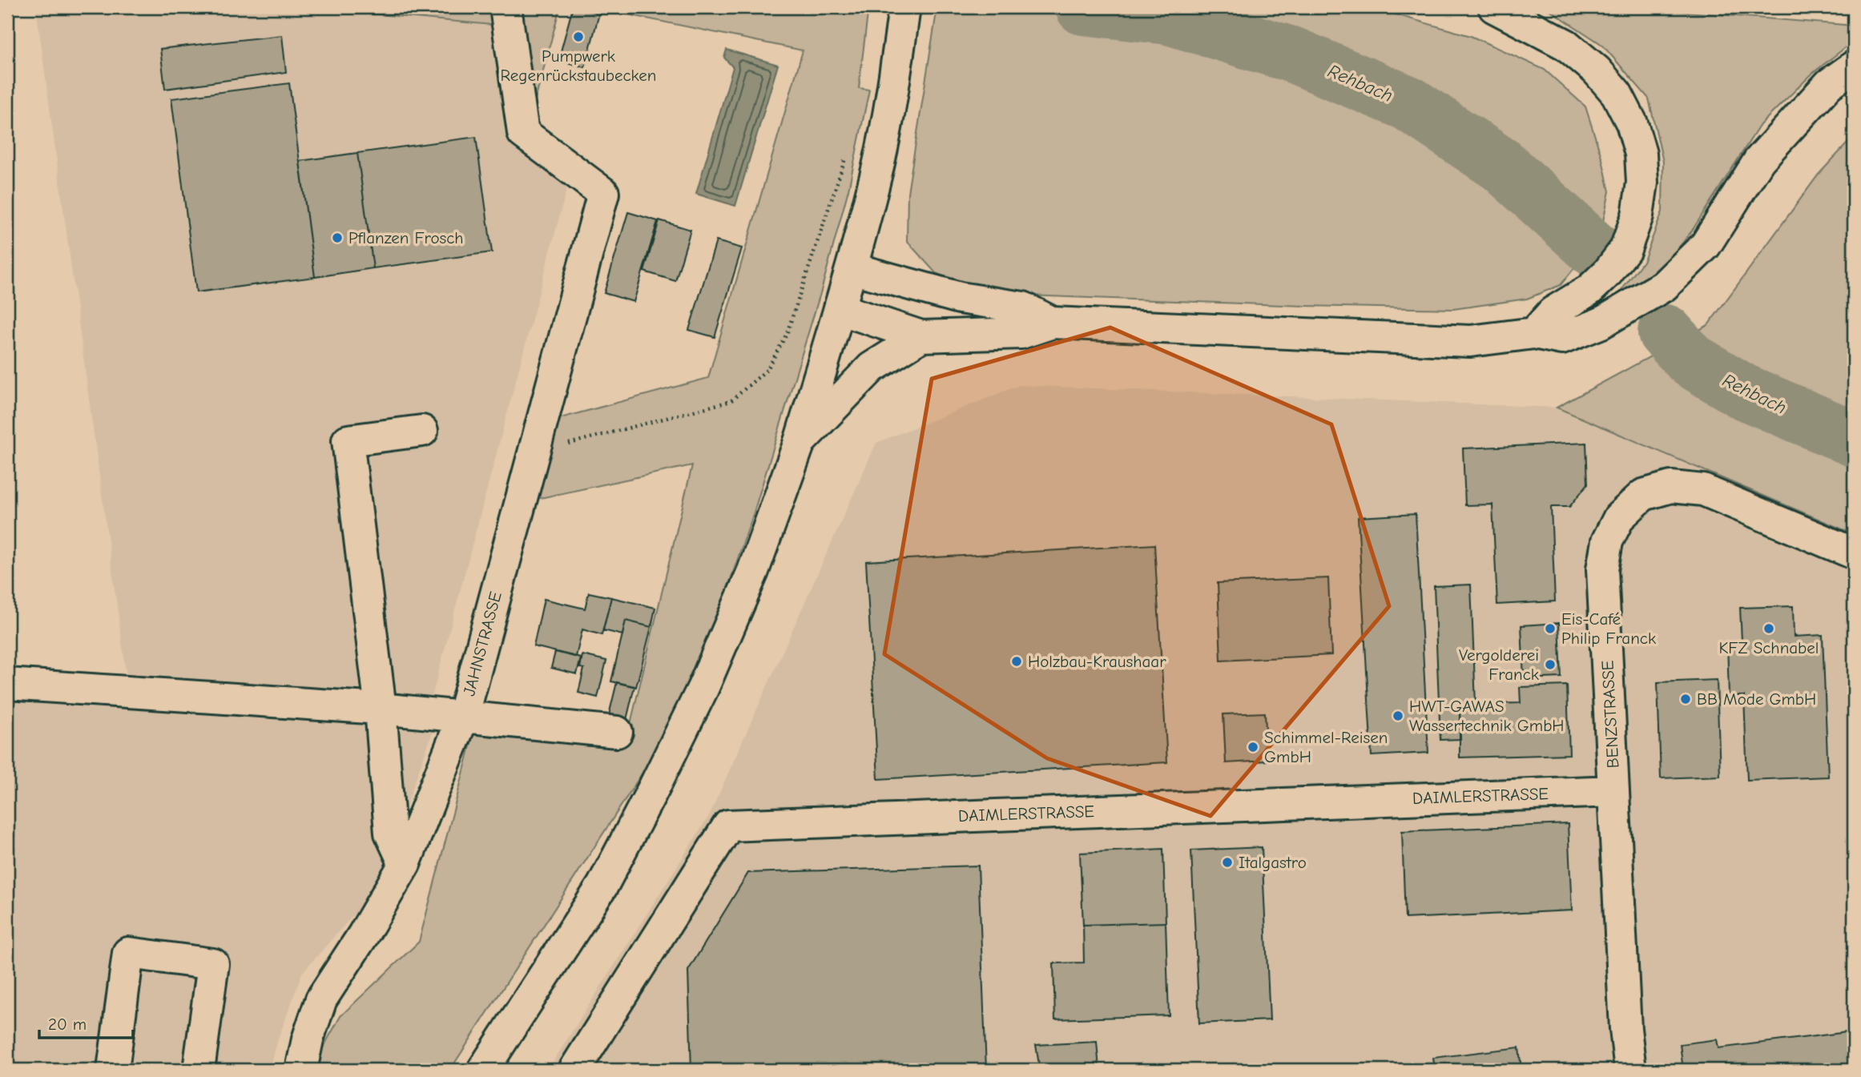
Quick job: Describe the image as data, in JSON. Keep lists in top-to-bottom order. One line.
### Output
{"streets":{"main road":["JAHNSTRASSE","BENZSTRASSE","DAIMLERSTRASSE"]},"crossings":[["BENZSTRASSE","DAIMLERSTRASSE"]],"water":["Rehbach"],"places":["Pumpwerk Regenrückstaubecken","Pflanzen Frosch","Eis-Café Philip Franck","KFZ Schnabel","Holzbau-Kraushaar","Vergolderei Franck","BB Mode GmbH","HWT-GAWAS Wassertechnik GmbH","Schimmel-Reisen GmbH","Italgastro"],"scale_bar":"20 m"}
